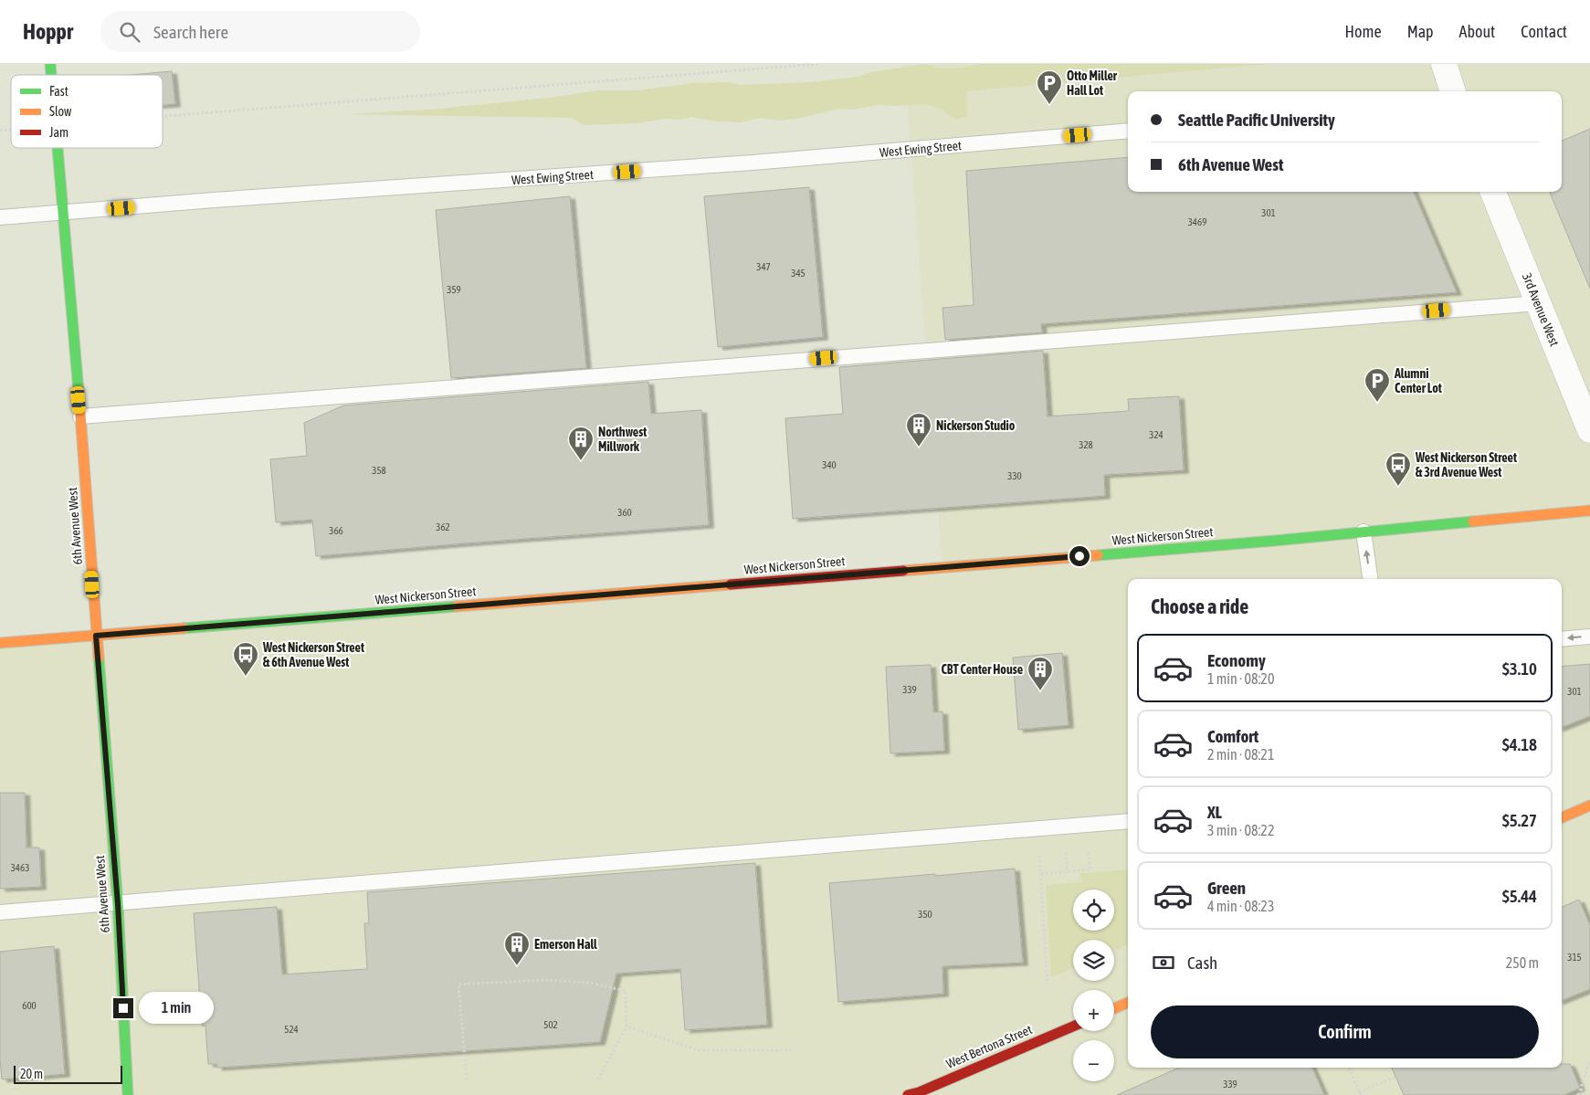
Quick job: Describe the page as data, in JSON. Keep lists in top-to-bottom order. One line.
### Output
{"streets":{"main road":["6th Avenue West","West Nickerson Street","West Bertona Street"],"street":["3rd Avenue West"],"lane":["West Ewing Street"]},"crossings":[["West Ewing Street","6th Avenue West"],["6th Avenue West","West Nickerson Street"]],"places":{"parking":["Otto Miller Hall Lot","Alumni Center Lot"],"building":["Nickerson Studio","Northwest Millwork","CBT Center House","Emerson Hall"],"bus stop":["West Nickerson Street & 3rd Avenue West","West Nickerson Street & 6th Avenue West"]},"house_numbers":["301","3469","347","345","359","324","328","340","358","330","360","362","366","339","301","3463","350","315","600","502","524","339"],"legend":["Fast","Slow","Jam"],"scale_bar":"20 m","page":{"header":"Hoppr","search":"Search here","nav":["Home","Map","About","Contact"],"banner":["Seattle Pacific University","6th Avenue West"],"heading":"Choose a ride","list":[{"name":"Economy","note":"1 min · 08:20","value":"$3.10"},{"name":"Comfort","note":"2 min · 08:21","value":"$4.18"},{"name":"XL","note":"3 min · 08:22","value":"$5.27"},{"name":"Green","note":"4 min · 08:23","value":"$5.44"}],"map_buttons":["+","−"],"pay":["Cash","250 m"],"bubble":"1 min","buttons":"Confirm","scale":"20 m"}}
